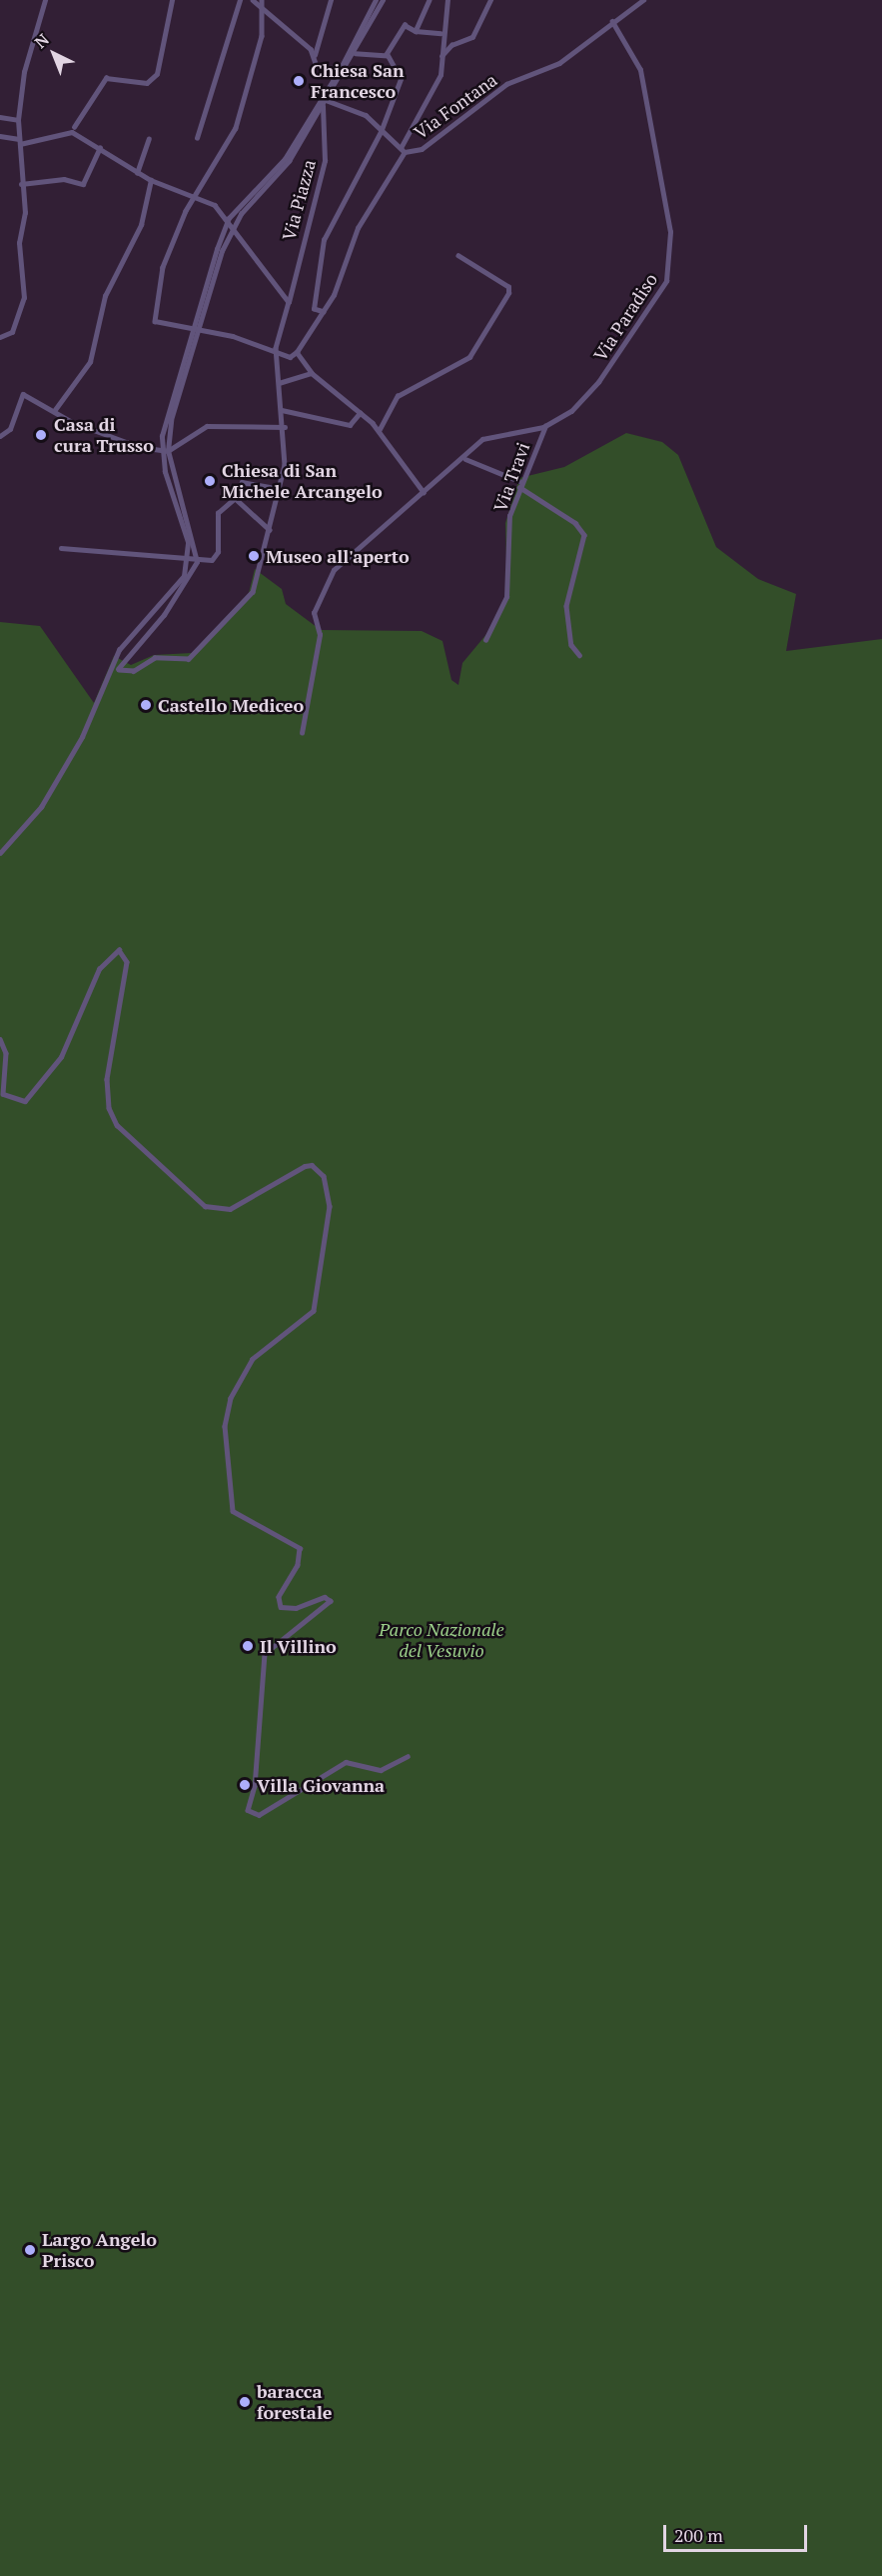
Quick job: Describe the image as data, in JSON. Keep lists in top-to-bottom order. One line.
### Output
{"streets":{"street":["Via Fontana","Via Piazza","Via Paradiso","Via Travi"]},"crossings":[["Via Fontana","Via Paradiso"],["Via Paradiso","Via Travi"]],"parks":["Parco Nazionale del Vesuvio"],"places":["Chiesa San Francesco","Casa di cura Trusso","Chiesa di San Michele Arcangelo","Museo all'aperto","Castello Mediceo","Il Villino","Villa Giovanna","Largo Angelo Prisco","baracca forestale"],"scale_bar":"200 m","north":"top left"}
